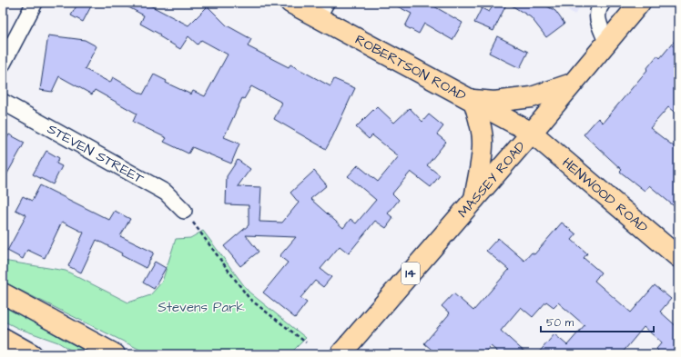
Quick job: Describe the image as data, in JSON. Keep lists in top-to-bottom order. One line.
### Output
{"streets":{"main road":["ROBERTSON ROAD","MASSEY ROAD","HENWOOD ROAD","14"],"street":["STEVEN STREET"]},"crossings":[["ROBERTSON ROAD","MASSEY ROAD"],["ROBERTSON ROAD","HENWOOD ROAD"],["MASSEY ROAD","HENWOOD ROAD"]],"parks":["Stevens Park"],"scale_bar":"50 m"}
